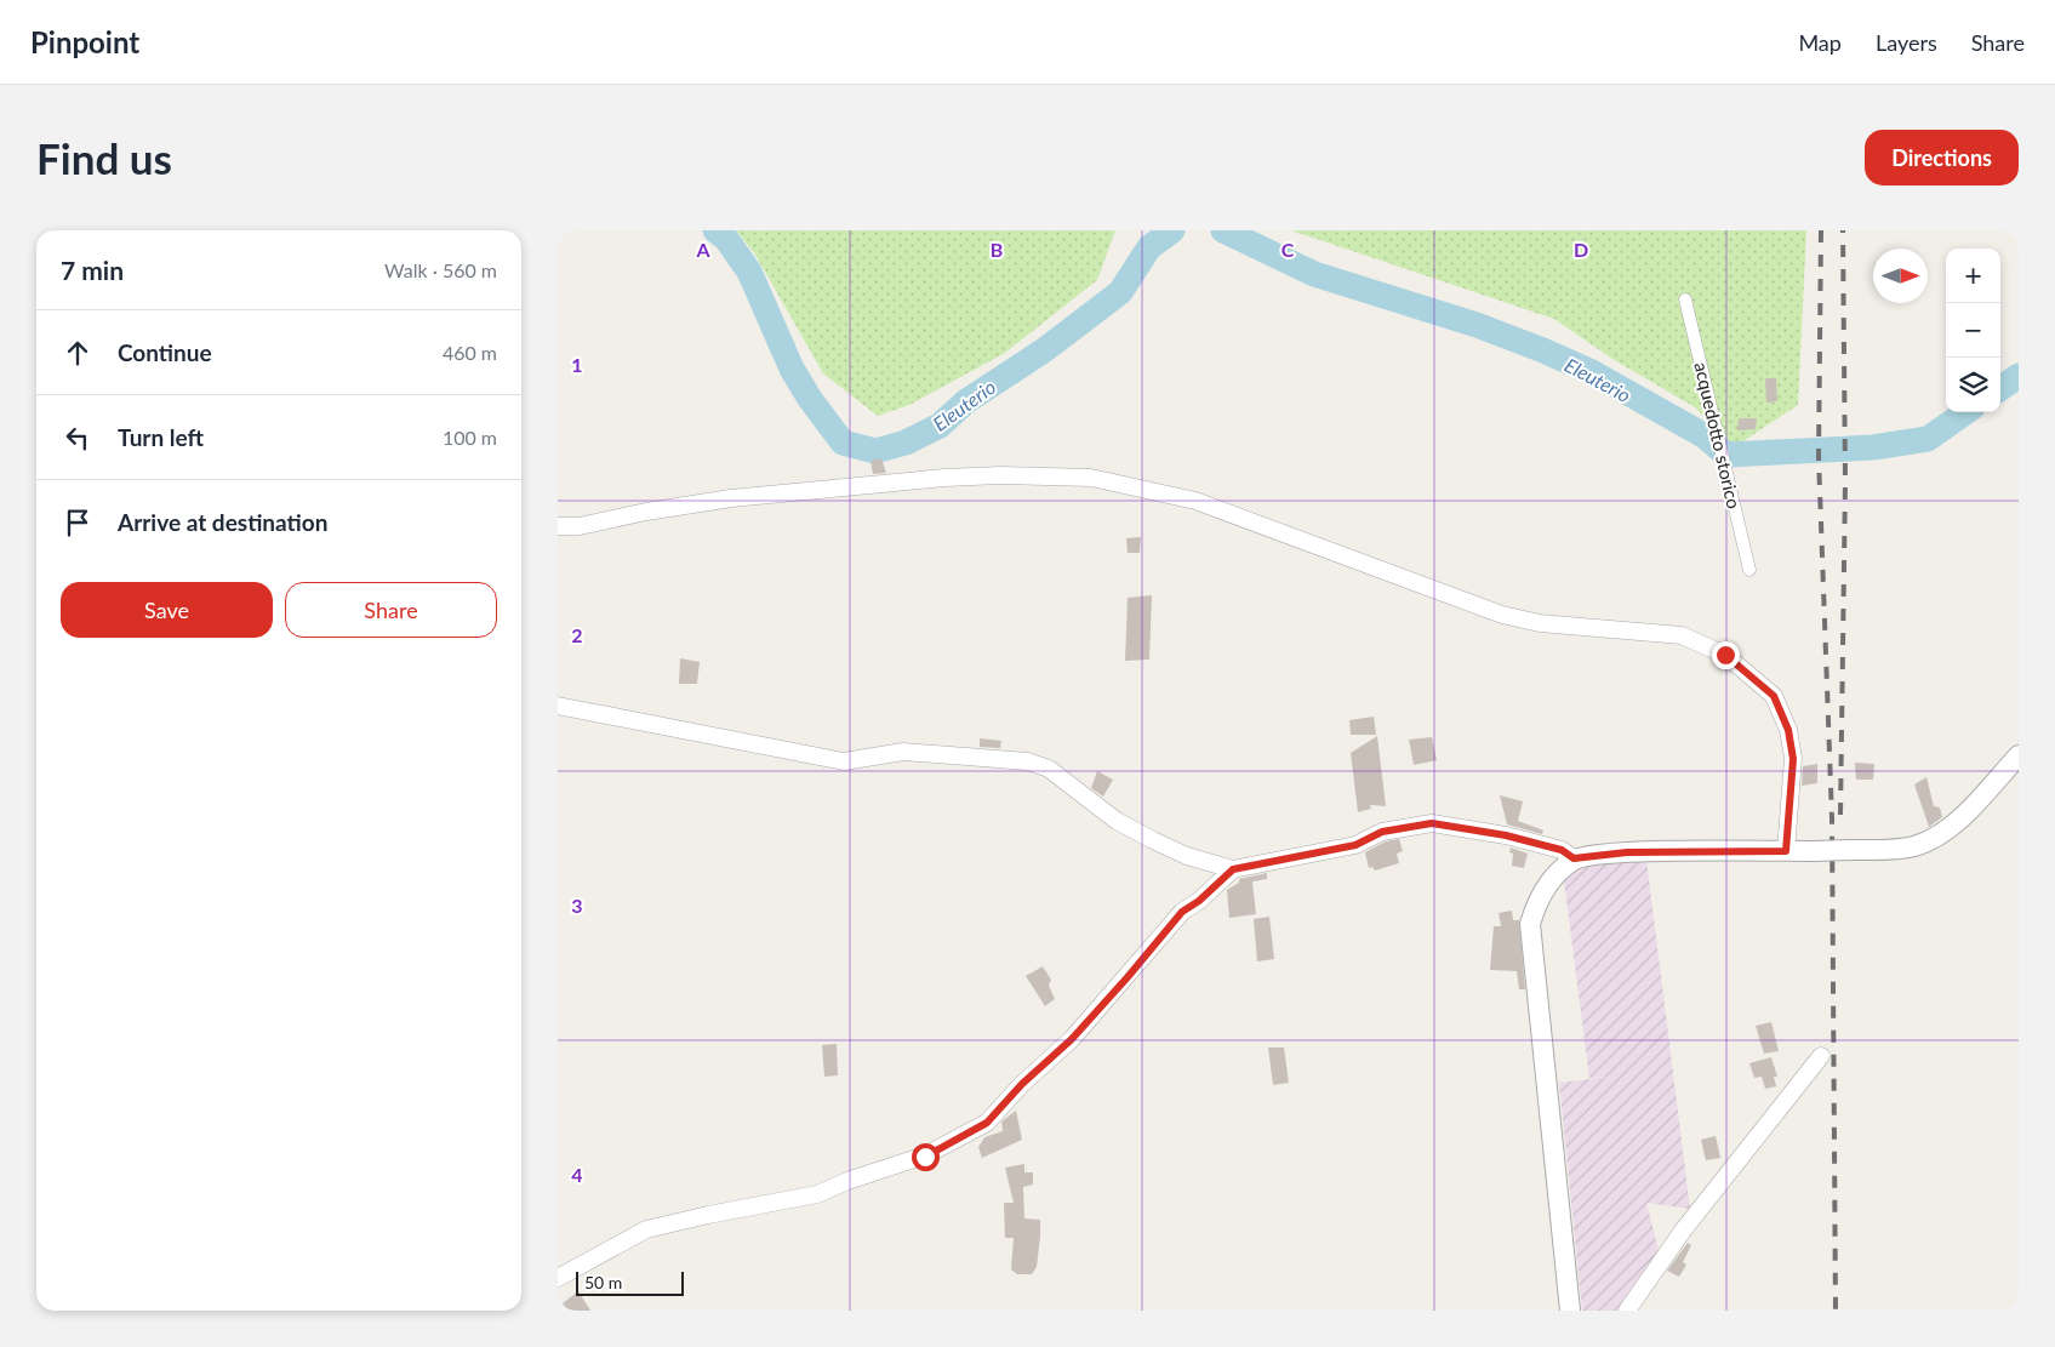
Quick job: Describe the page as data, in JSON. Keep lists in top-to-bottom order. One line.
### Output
{"streets":{"street":["acquedotto storico"]},"water":["Eleuterio"],"scale_bar":"50 m","north":"right","page":{"header":"Pinpoint","nav":["Map","Layers","Share"],"buttons":["Directions",["Save","Share"]],"title":"Find us","heading":["7 min","Walk · 560 m"],"map_buttons":["+","−"],"list":[["Continue","460 m"],["Turn left","100 m"],"Arrive at destination"],"scale":"50 m"},"grid":{"columns":["A","B","C","D"],"rows":["1","2","3","4"]}}
